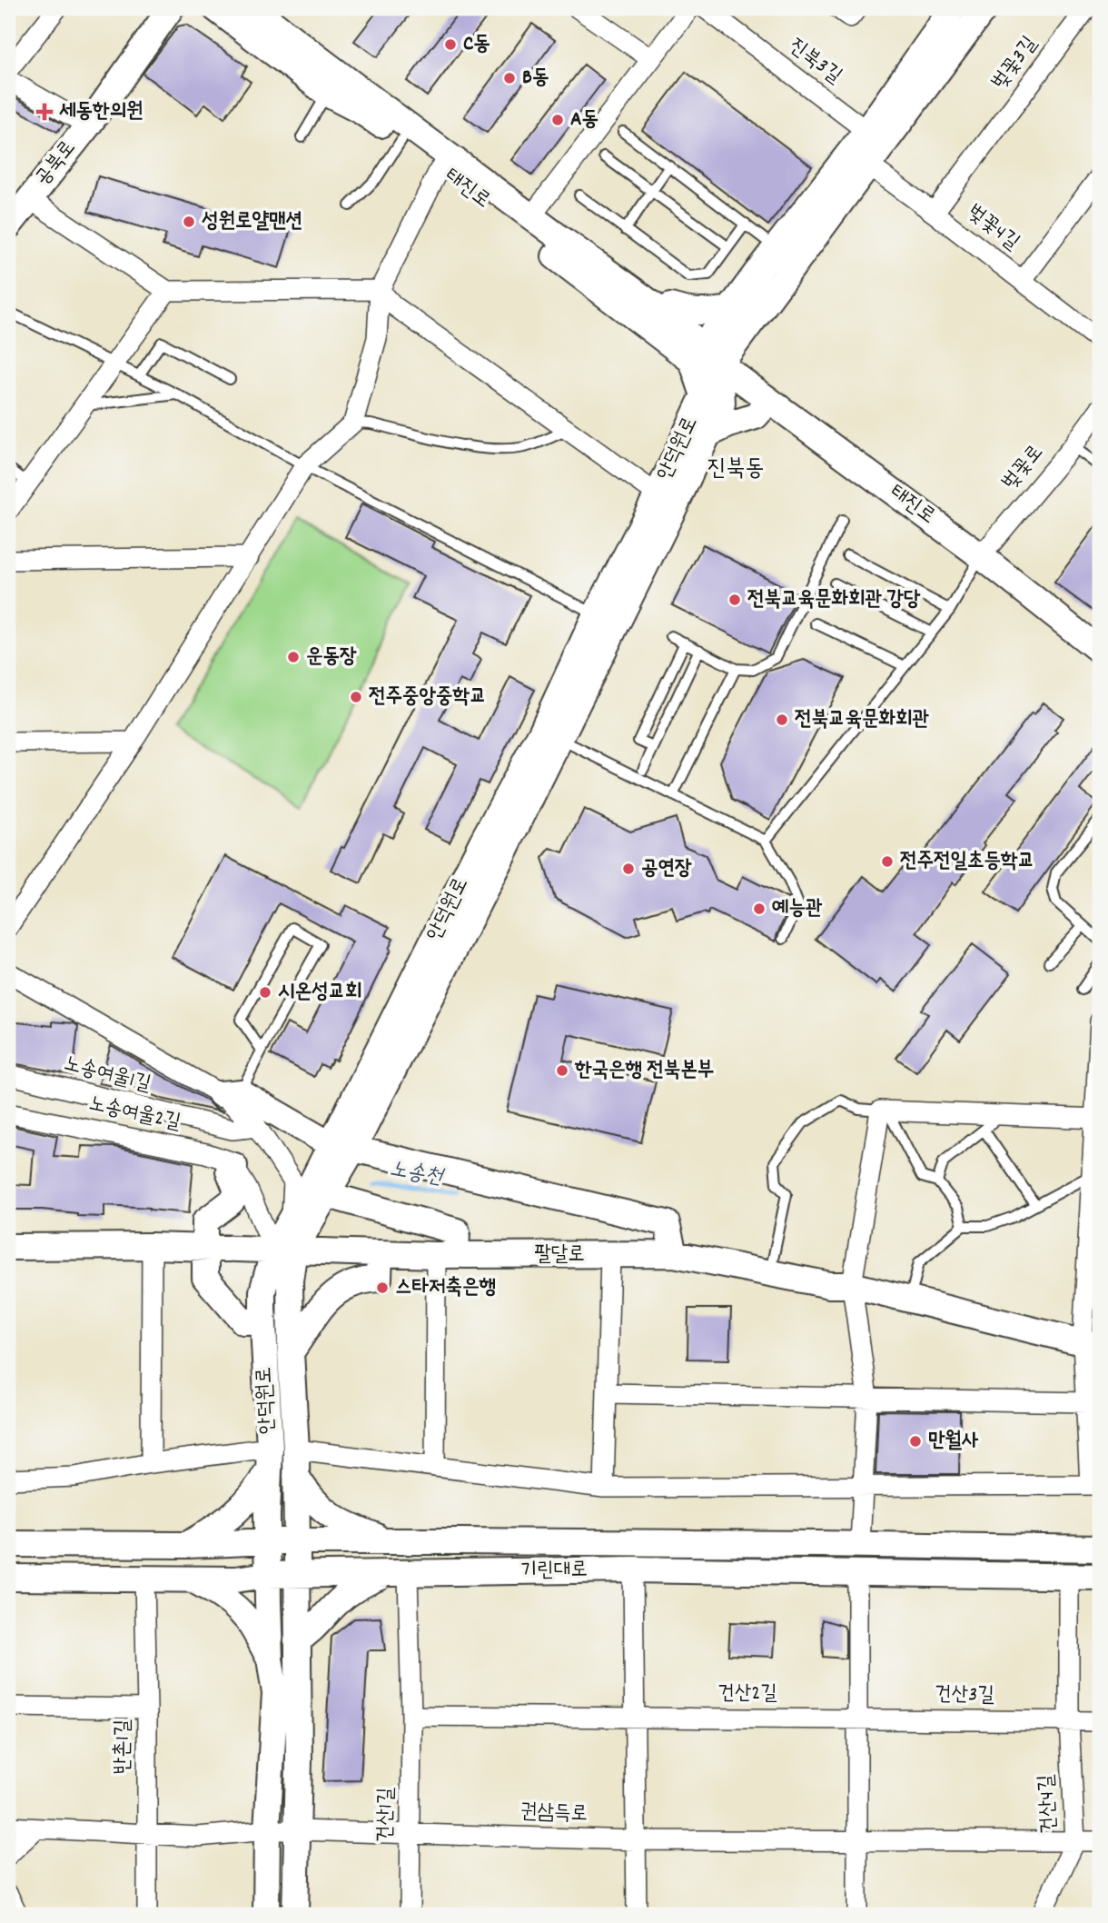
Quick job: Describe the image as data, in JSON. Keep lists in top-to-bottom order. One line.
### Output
{"streets":{"street":["진북3길","벚꽃3길","공북로","태진로","벚꽃4길","안덕원로","벚꽃로","노송여울1길","노송여울2길","팔달로","기린대로","건산2길","건산3길","반촌1길","건산4길","권삼득로","건산1길"]},"crossings":[["벚꽃3길","벚꽃4길"],["태진로","안덕원로"],["태진로","벚꽃로"],["안덕원로","팔달로"],["안덕원로","기린대로"],["안덕원로","권삼득로"],["노송여울1길","노송여울2길"],["기린대로","반촌1길"],["기린대로","건산4길"],["기린대로","건산1길"],["건산2길","건산3길"],["건산2길","건산1길"],["건산3길","건산4길"],["반촌1길","권삼득로"],["건산4길","권삼득로"],["권삼득로","건산1길"]],"districts":["진북동"],"water":["노송천"],"places":{"other":["C동","B동","A동","성원로얄맨션","전북교육문화회관 강당","운동장","전주중앙중학교","전북교육문화회관","전주전일초등학교","공연장","예능관","시온성교회","한국은행 전북본부","스타저축은행","만월사"],"health":["세동한의원"]}}
